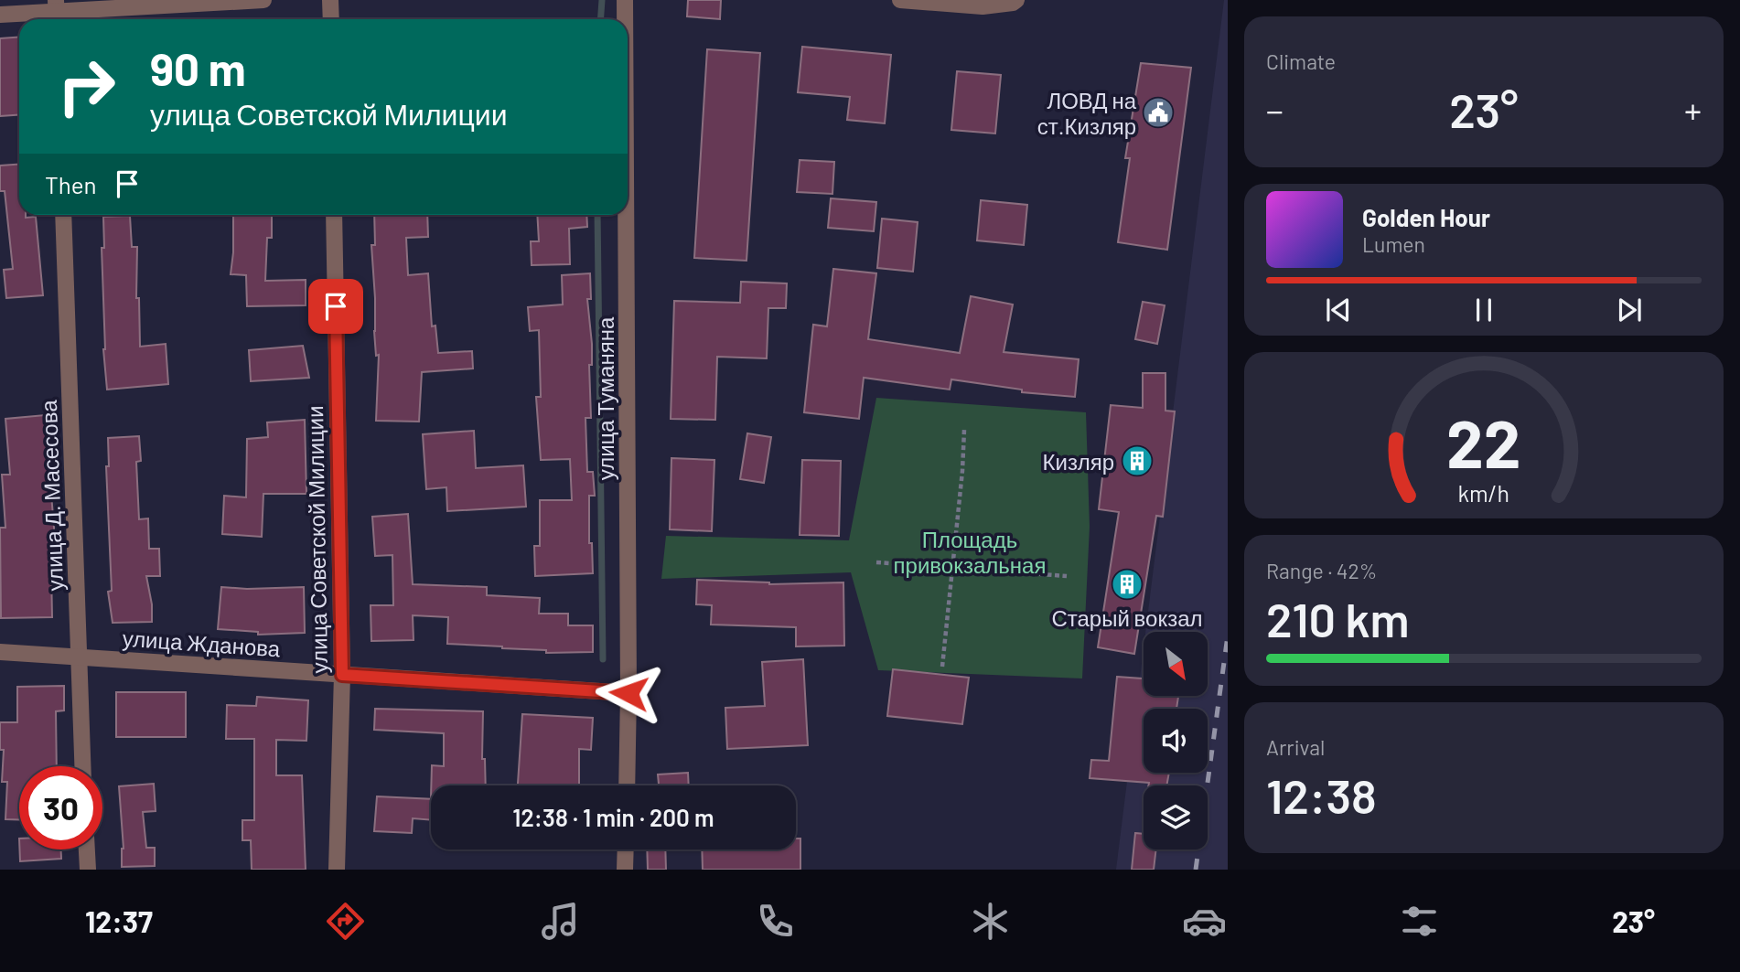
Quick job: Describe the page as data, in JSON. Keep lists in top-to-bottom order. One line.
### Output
{"streets":{"street":["улица Туманяна","улица Д. Масесова","улица Советской Милиции","улица Жданова"]},"crossings":[["улица Туманяна","улица Жданова"],["улица Д. Масесова","улица Жданова"],["улица Советской Милиции","улица Жданова"]],"parks":["Площадь привокзальная"],"places":{"public building":["ЛОВД на ст.Кизляр"],"building":["Кизляр","Старый вокзал"]},"north":"bottom right","page":{"tile":["Climate",["Range · 42%","210 km"],["Arrival","12:38"]],"turn":["90 m","улица Советской Милиции"],"heat":["−","23°","+"],"then":"Then","song":["Golden Hour","Lumen"],"limit":"30","trip":"12:38 · 1 min · 200 m","tabs":["12:37","23°"],"gauge":["22","km/h"]}}
